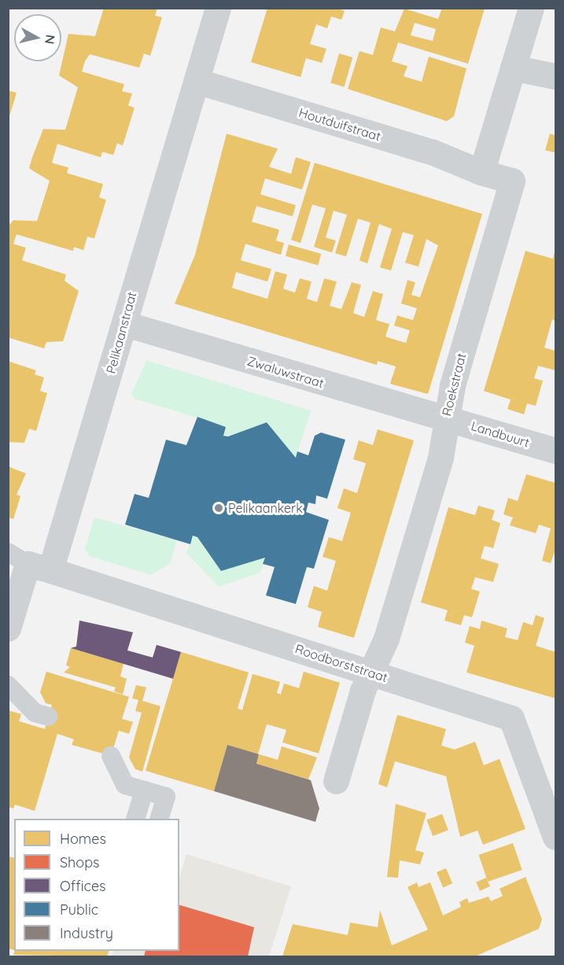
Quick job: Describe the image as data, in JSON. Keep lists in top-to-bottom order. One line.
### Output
{"streets":{"street":["Houtduifstraat","Pelikaanstraat","Zwaluwstraat","Roekstraat","Landbuurt","Roodborststraat"]},"crossings":[["Houtduifstraat","Pelikaanstraat"],["Houtduifstraat","Roekstraat"],["Pelikaanstraat","Zwaluwstraat"],["Pelikaanstraat","Roodborststraat"],["Zwaluwstraat","Roekstraat"],["Zwaluwstraat","Landbuurt"],["Roekstraat","Landbuurt"],["Roekstraat","Roodborststraat"]],"places":["Pelikaankerk"],"legend":["Homes","Shops","Offices","Public","Industry"],"north":"right"}
